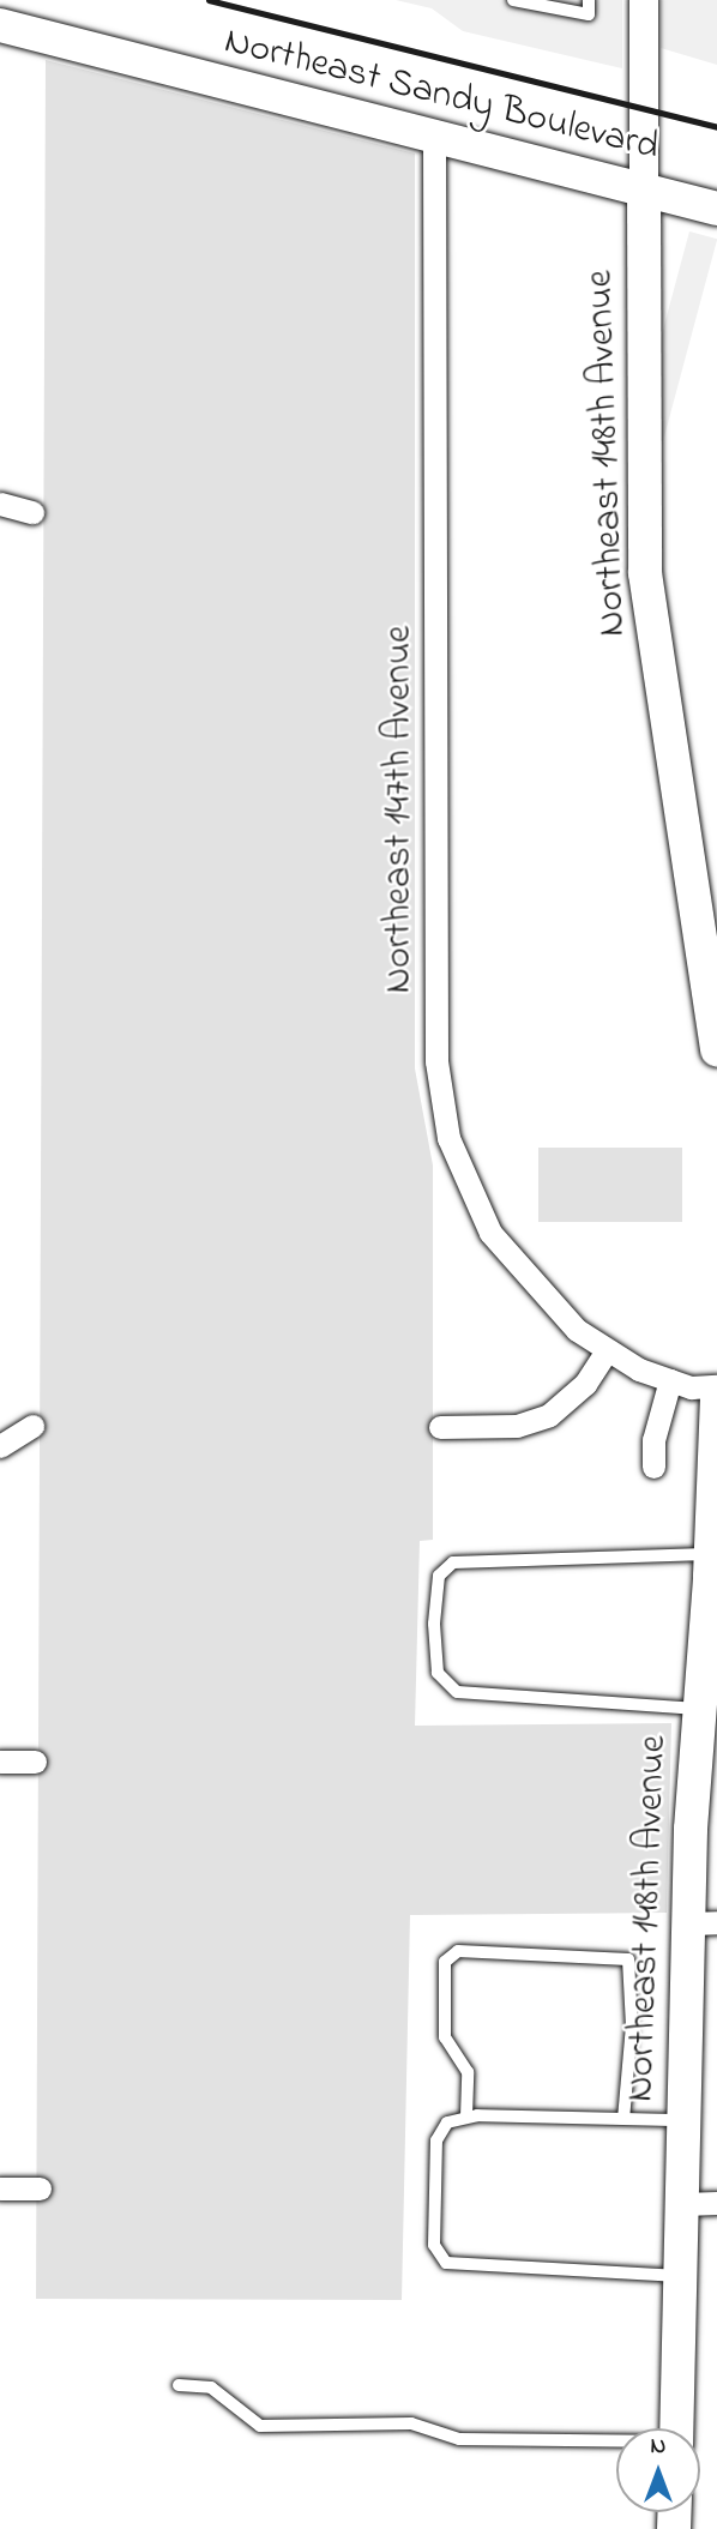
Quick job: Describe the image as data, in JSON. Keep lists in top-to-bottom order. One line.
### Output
{"streets":{"main road":["Northeast Sandy Boulevard","Northeast 148th Avenue"],"street":["Northeast 147th Avenue"]},"crossings":[["Northeast Sandy Boulevard","Northeast 148th Avenue"],["Northeast Sandy Boulevard","Northeast 147th Avenue"]],"north":"top"}
